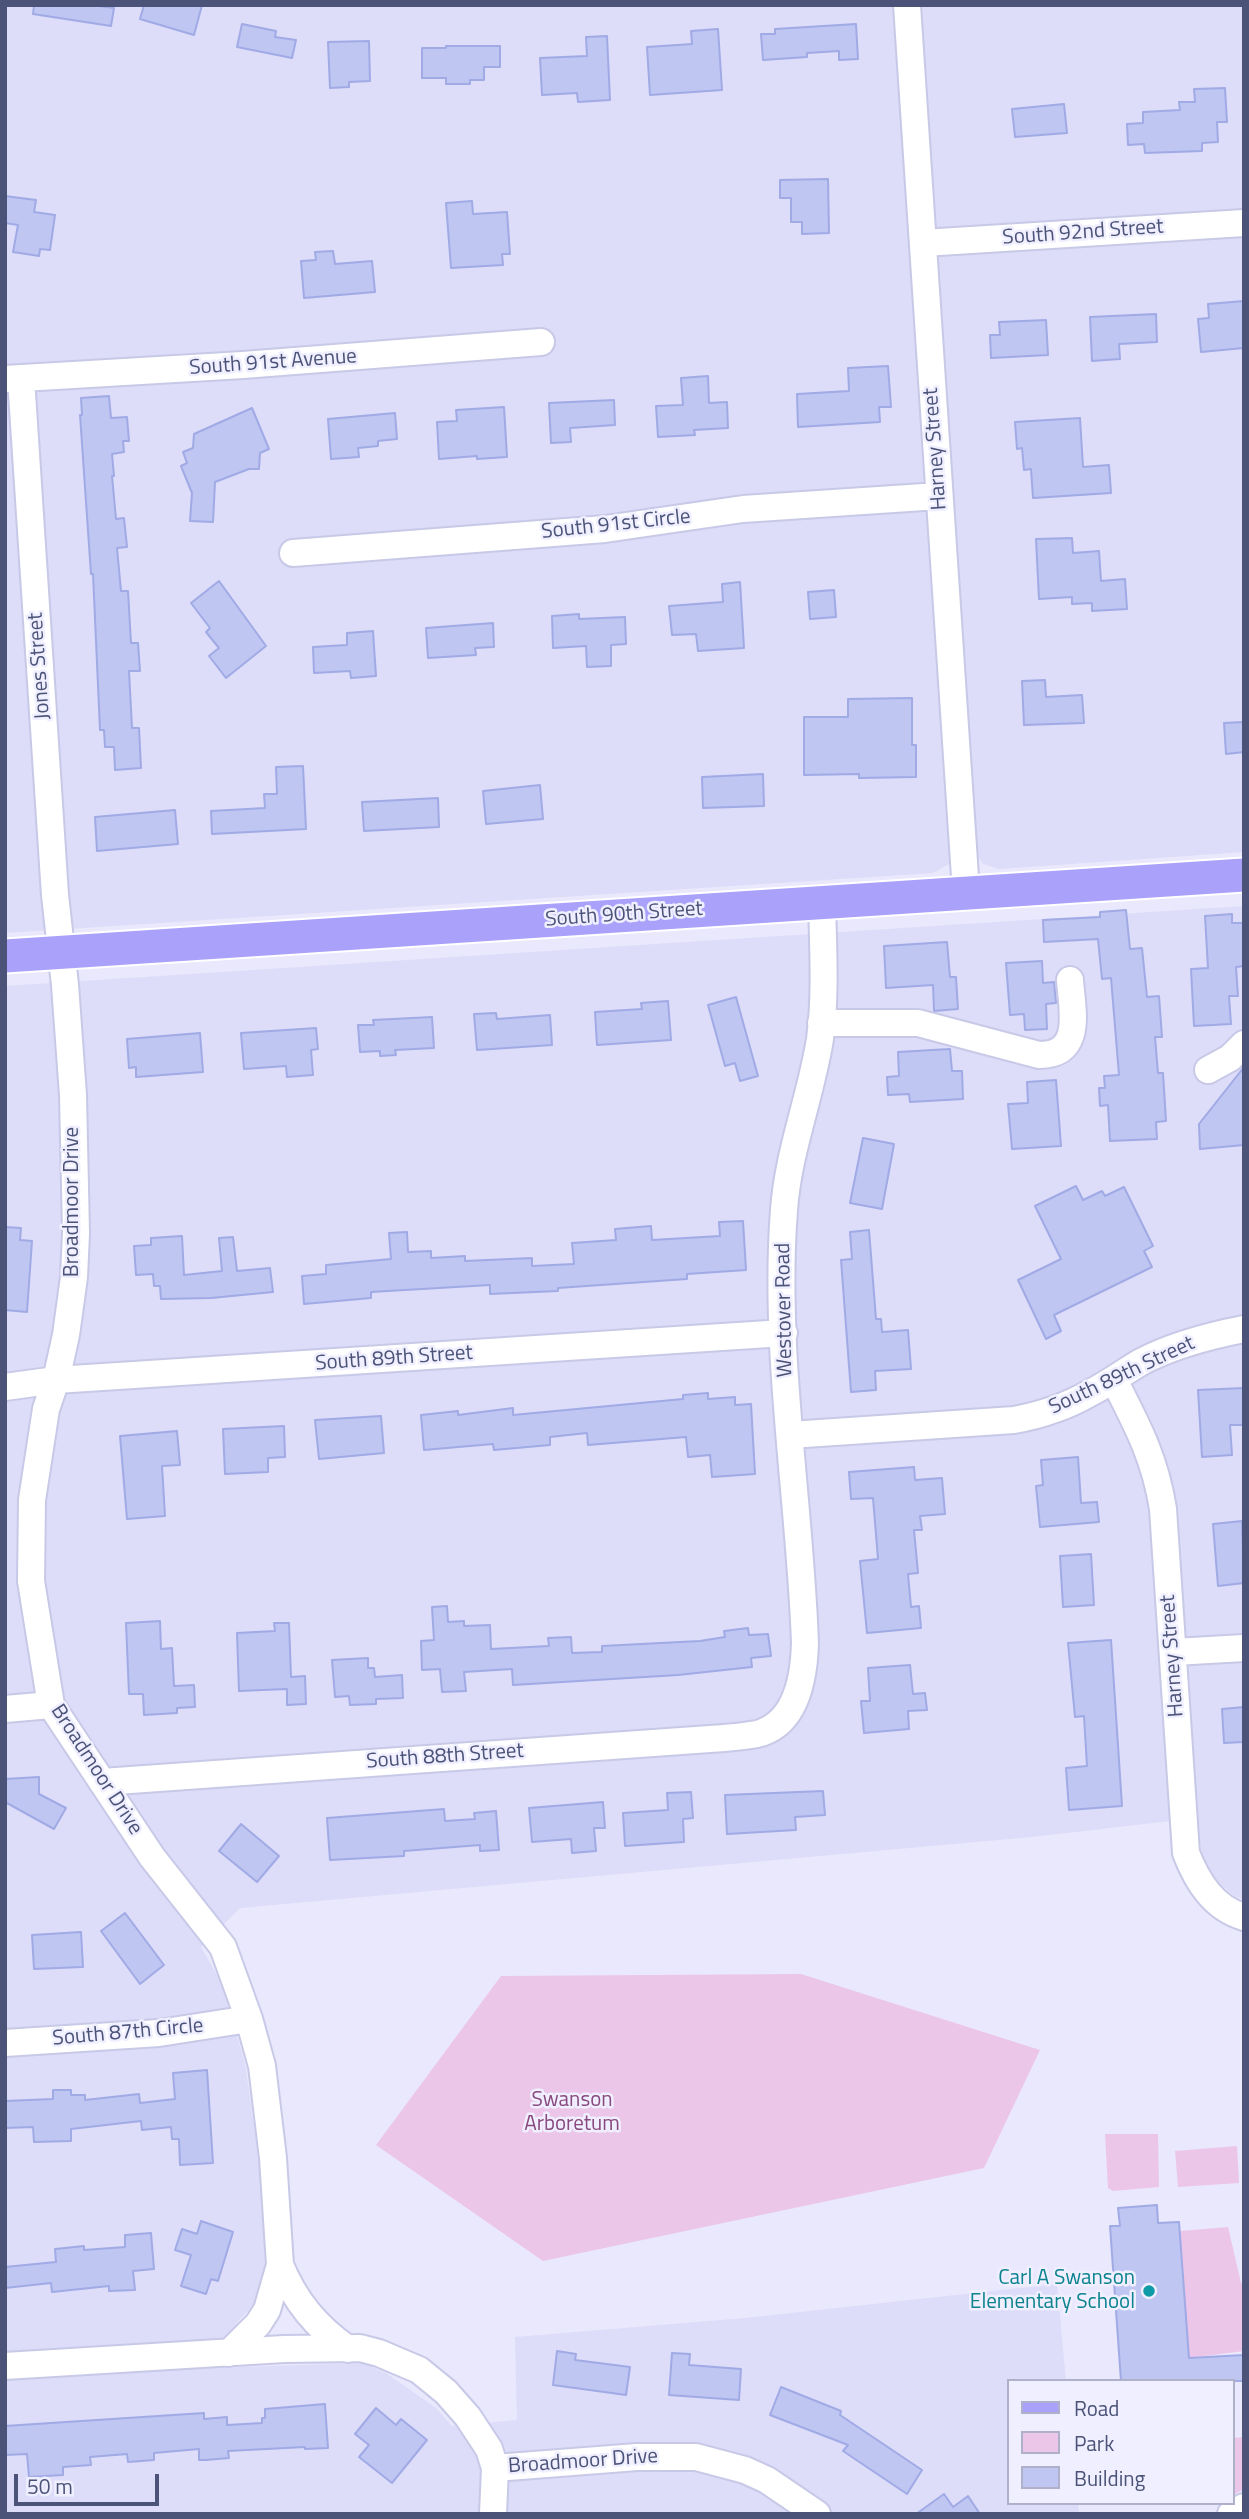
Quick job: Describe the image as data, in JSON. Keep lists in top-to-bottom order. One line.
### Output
{"streets":{"main road":["South 90th Street"],"street":["South 92nd Street","South 91st Avenue","Harney Street","South 91st Circle","Jones Street","Broadmoor Drive","Westover Road","South 89th Street","South 88th Street","South 87th Circle"]},"crossings":[["South 92nd Street","Harney Street"],["South 91st Avenue","Jones Street"],["Harney Street","South 91st Circle"],["Harney Street","South 90th Street"],["Harney Street","South 89th Street"],["Jones Street","South 90th Street"],["Jones Street","Broadmoor Drive"],["South 90th Street","Broadmoor Drive"],["South 90th Street","Westover Road"],["Broadmoor Drive","South 89th Street"],["Broadmoor Drive","South 88th Street"],["Broadmoor Drive","South 87th Circle"],["Westover Road","South 89th Street"],["Westover Road","South 88th Street"]],"parks":["Swanson Arboretum"],"places":["Carl A Swanson Elementary School"],"legend":["Road","Park","Building"],"scale_bar":"50 m"}
